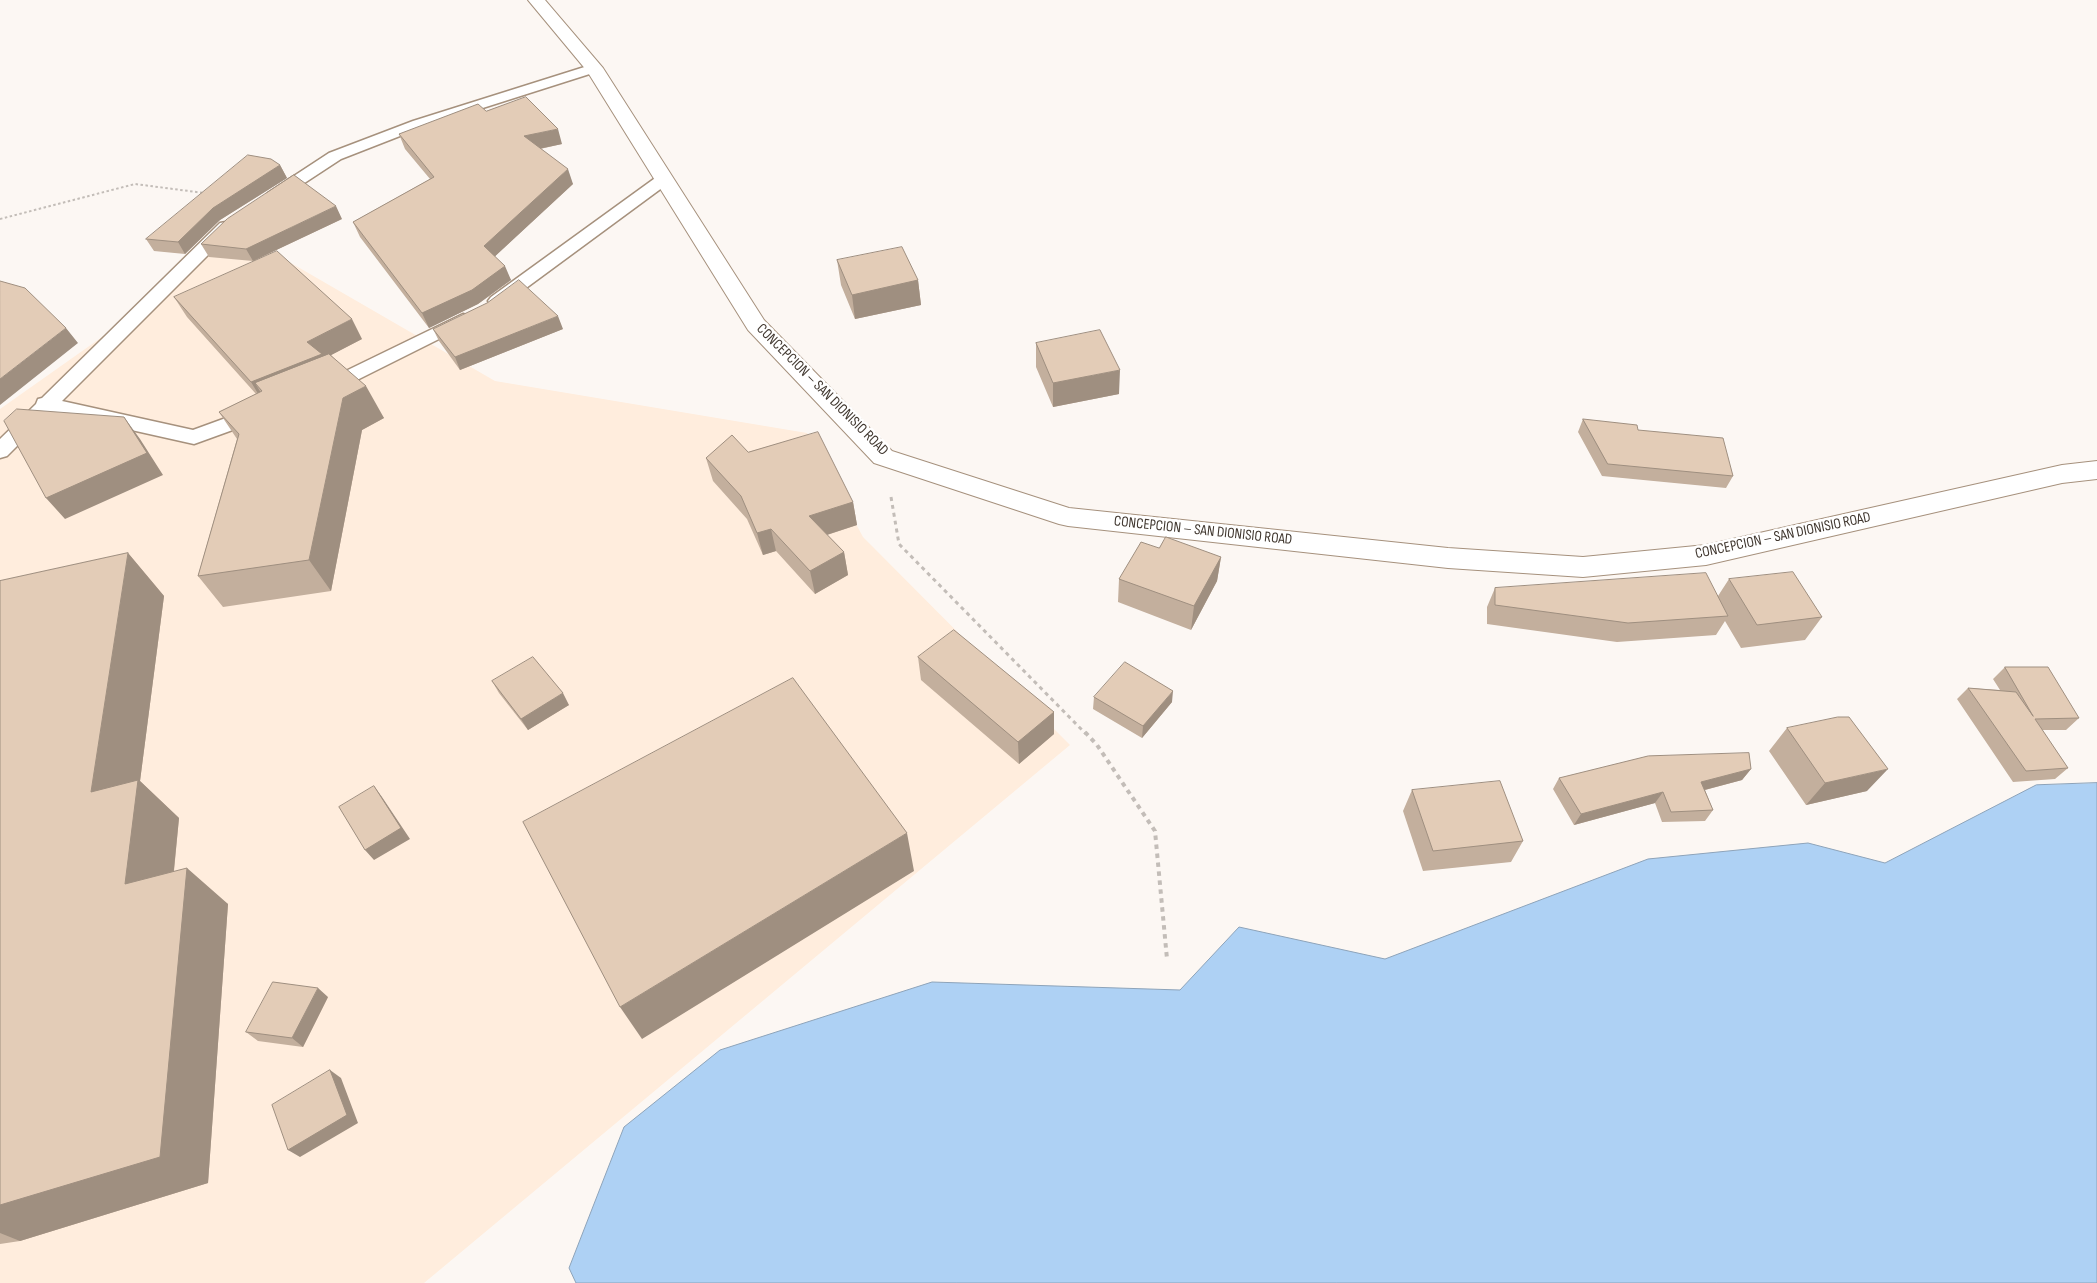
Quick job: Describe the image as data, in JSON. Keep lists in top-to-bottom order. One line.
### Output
{"streets":{"main road":["CONCEPCION – SAN DIONISIO ROAD"]}}
